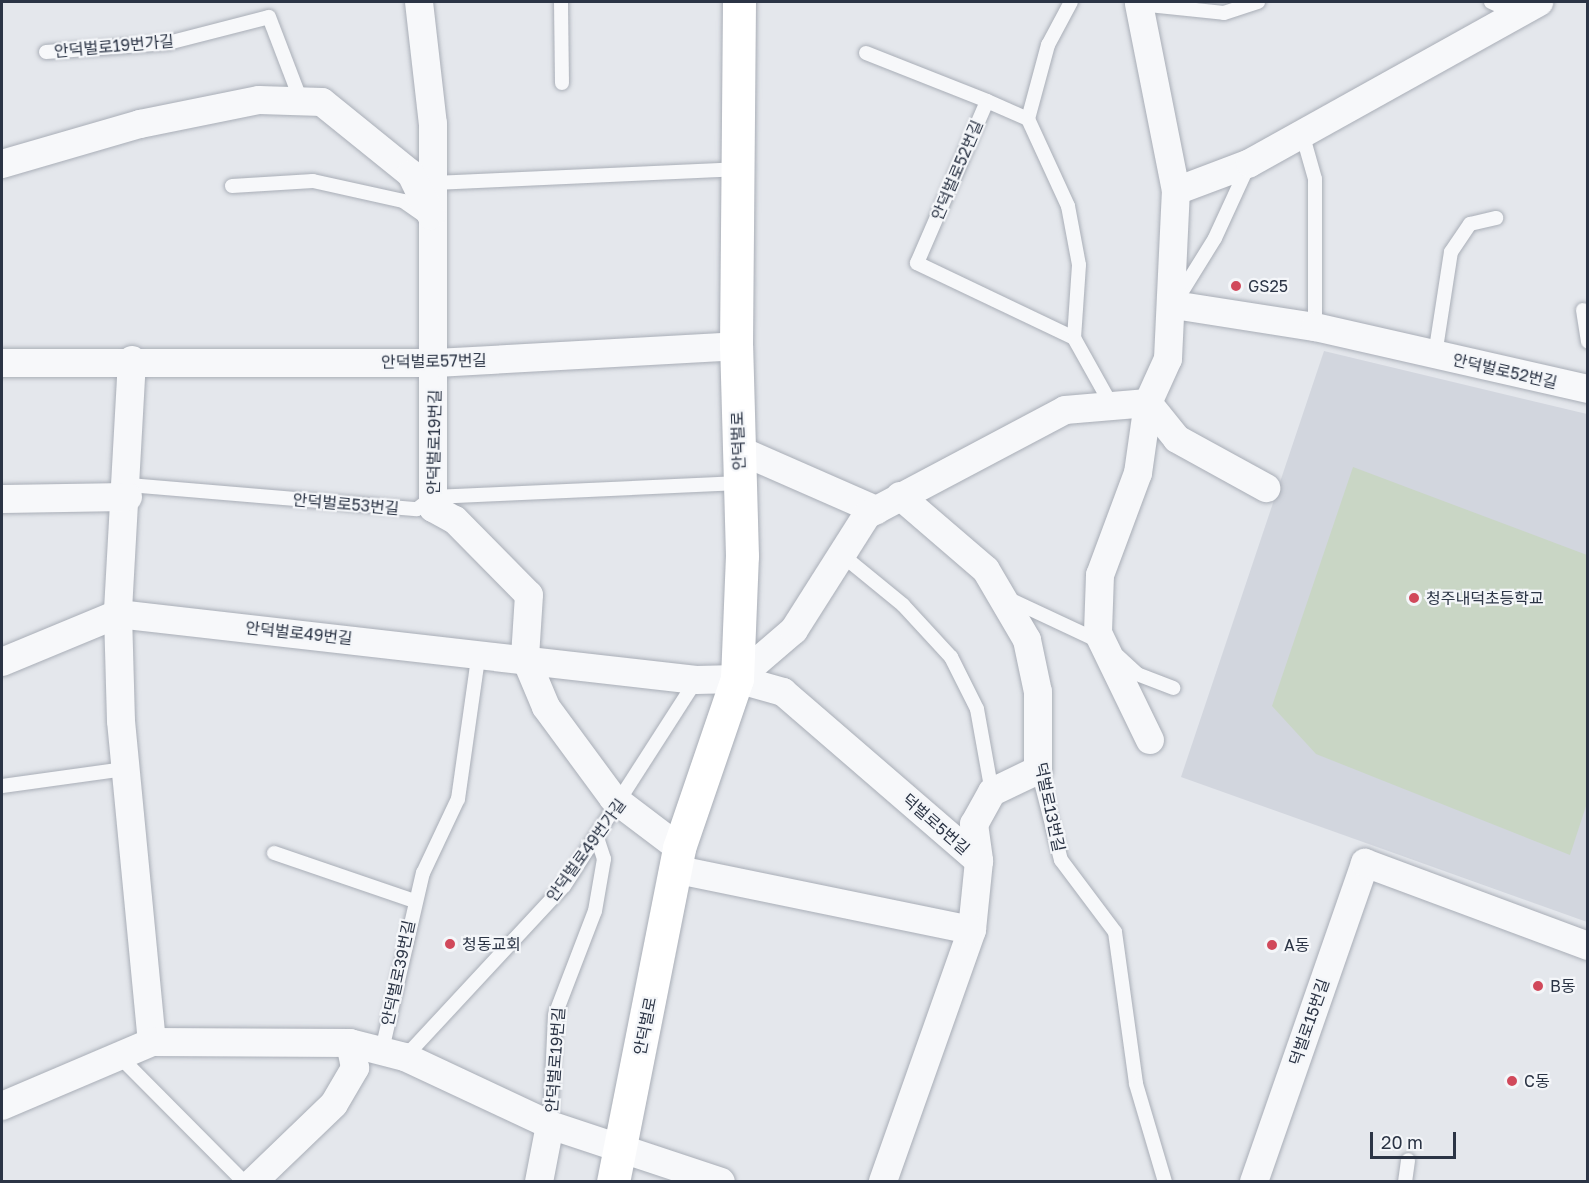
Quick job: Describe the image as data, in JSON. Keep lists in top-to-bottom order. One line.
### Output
{"streets":{"street":["안덕벌로52번길","안덕벌로57번길","안덕벌로","안덕벌로19번길","안덕벌로53번길","안덕벌로49번길","덕벌로13번길","덕벌로5번길","안덕벌로39번길","덕벌로15번길"],"lane":["안덕벌로19번가길","안덕벌로49번가길"]},"crossings":[["안덕벌로57번길","안덕벌로"],["안덕벌로57번길","안덕벌로19번길"],["안덕벌로","안덕벌로19번길"],["안덕벌로","안덕벌로53번길"],["안덕벌로","안덕벌로49번길"],["안덕벌로","덕벌로5번길"],["안덕벌로","안덕벌로39번길"],["안덕벌로19번길","안덕벌로53번길"],["안덕벌로19번길","안덕벌로49번길"],["안덕벌로19번길","안덕벌로49번가길"],["안덕벌로19번길","안덕벌로39번길"],["안덕벌로49번길","덕벌로5번길"],["안덕벌로49번길","안덕벌로49번가길"],["안덕벌로49번가길","안덕벌로39번길"]],"places":["GS25","청주내덕초등학교","청동교회","A동","B동","C동"],"scale_bar":"20 m"}
